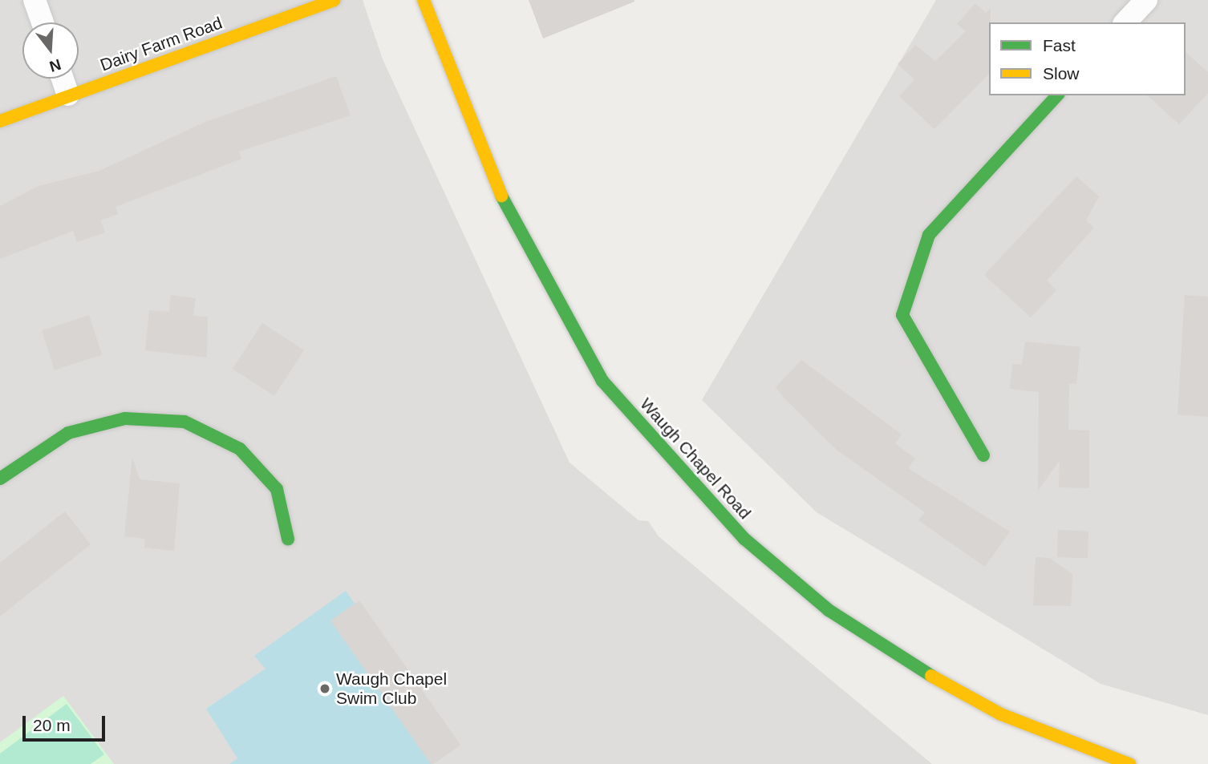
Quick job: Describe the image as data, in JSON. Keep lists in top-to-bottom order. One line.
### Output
{"streets":{"street":["Dairy Farm Road","Waugh Chapel Road"]},"places":["Waugh Chapel Swim Club"],"legend":["Fast","Slow"],"scale_bar":"20 m","north":"bottom"}
